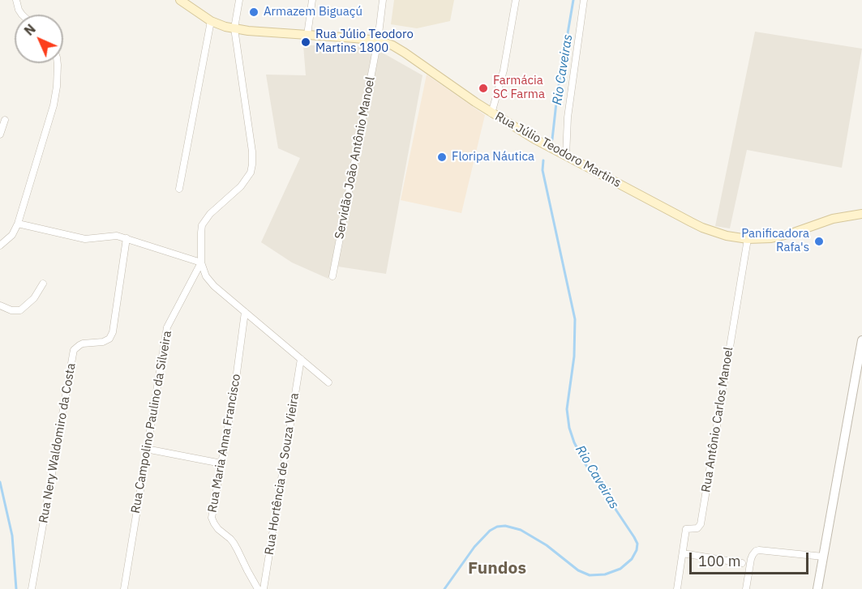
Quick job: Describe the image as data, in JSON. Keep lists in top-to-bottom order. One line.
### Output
{"streets":{"main road":["Rua Júlio Teodoro Martins"],"street":["Servidão João Antônio Manoel","Rua Antônio Carlos Manoel","Rua Campolino Paulino da Silveira","Rua Nery Waldomiro da Costa","Rua Maria Anna Francisco","Rua Hortência de Souza Vieira"]},"crossings":[["Rua Júlio Teodoro Martins","Servidão João Antônio Manoel"],["Rua Júlio Teodoro Martins","Rua Antônio Carlos Manoel"]],"districts":["Fundos"],"water":["Rio Caveiras"],"places":["Armazem Biguaçú","Rua Júlio Teodoro Martins 1800","Farmácia SC Farma","Floripa Náutica","Panificadora Rafa's"],"scale_bar":"100 m","north":"top left"}
